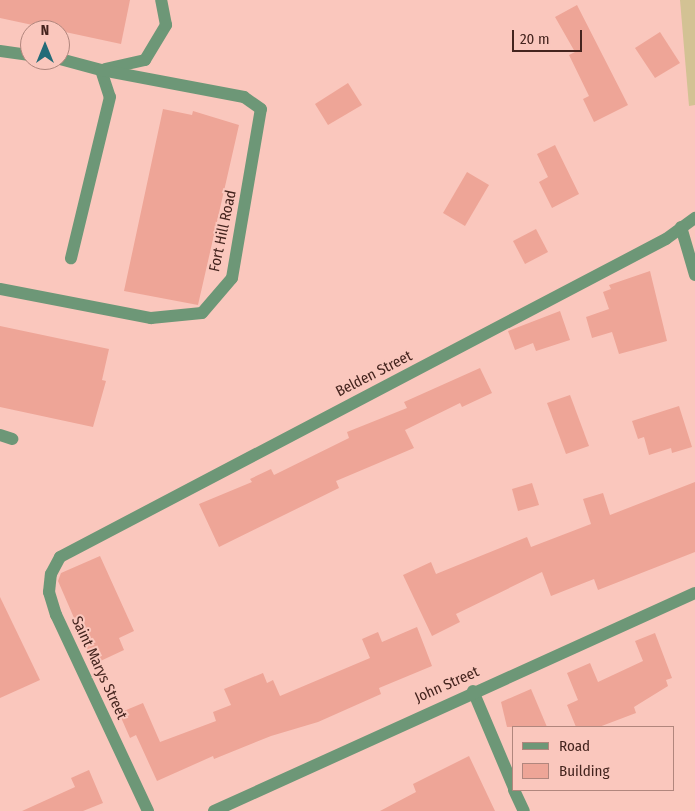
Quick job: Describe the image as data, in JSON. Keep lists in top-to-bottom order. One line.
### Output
{"streets":{"street":["Fort Hill Road","Belden Street","Saint Marys Street","John Street"]},"crossings":[["Belden Street","Saint Marys Street"]],"legend":["Road","Building"],"scale_bar":"20 m","north":"top"}
